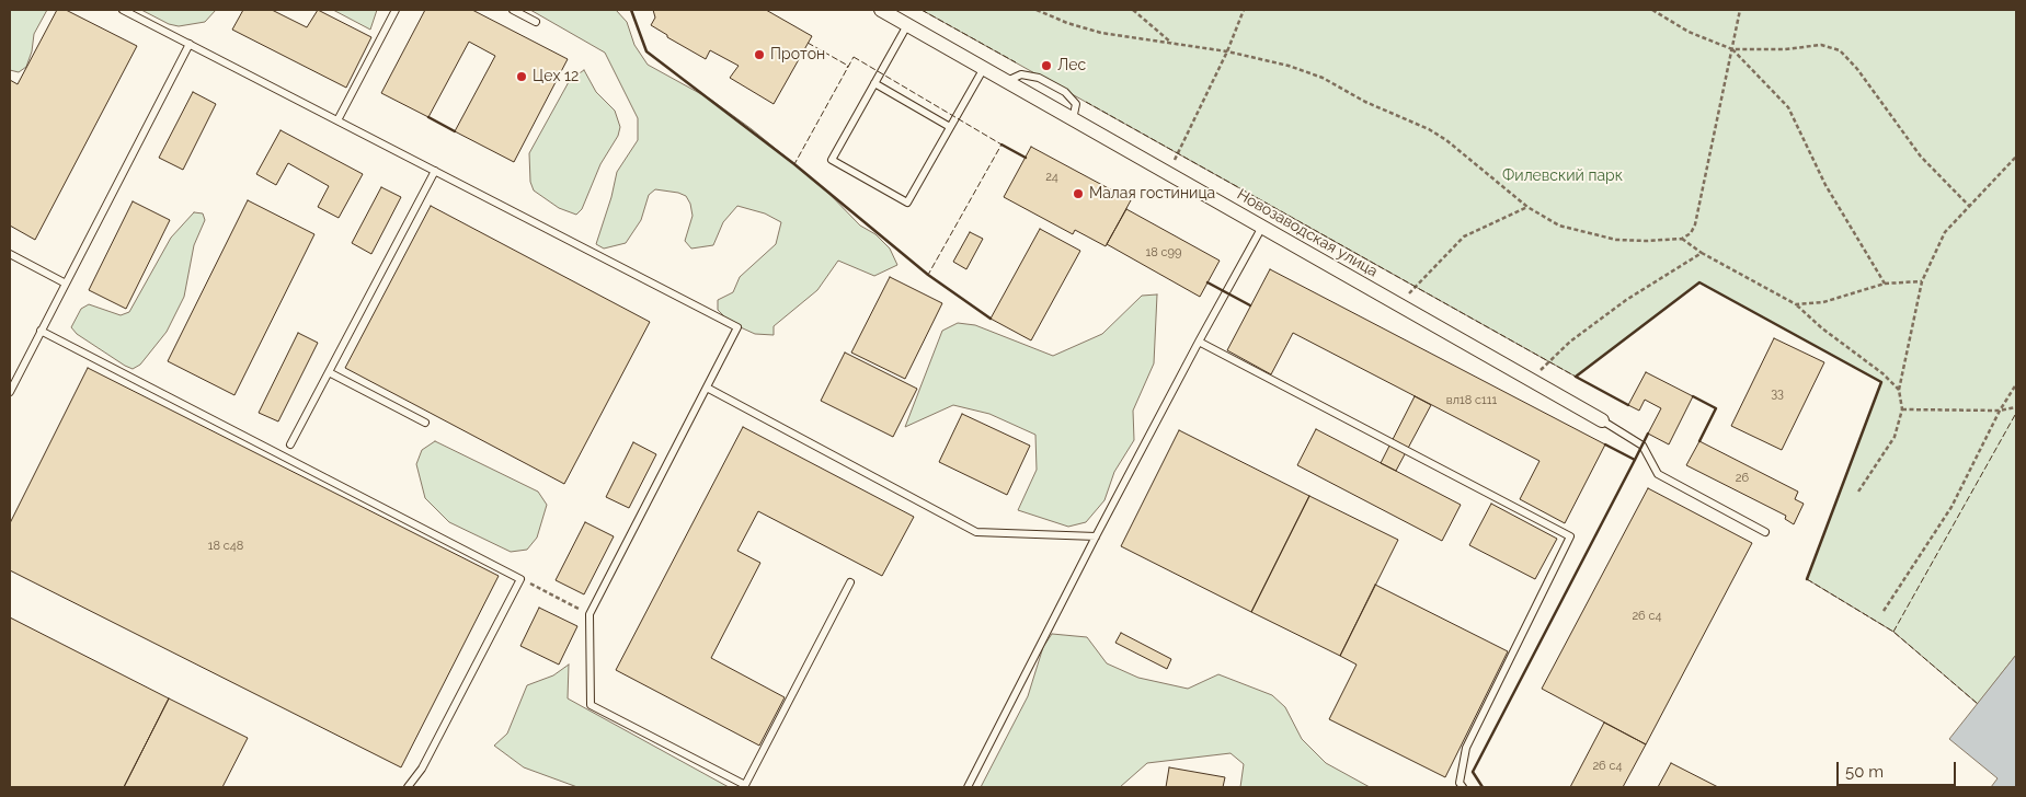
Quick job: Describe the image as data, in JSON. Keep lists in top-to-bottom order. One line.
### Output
{"streets":{"street":["Новозаводская улица"]},"parks":["Филевский парк"],"places":["Протон","Лес","Цех 12","Малая гостиница"],"house_numbers":["24","18 с99","33","вл18 с111","26","18 с48","26 с4","26 с4"],"scale_bar":"50 m"}
